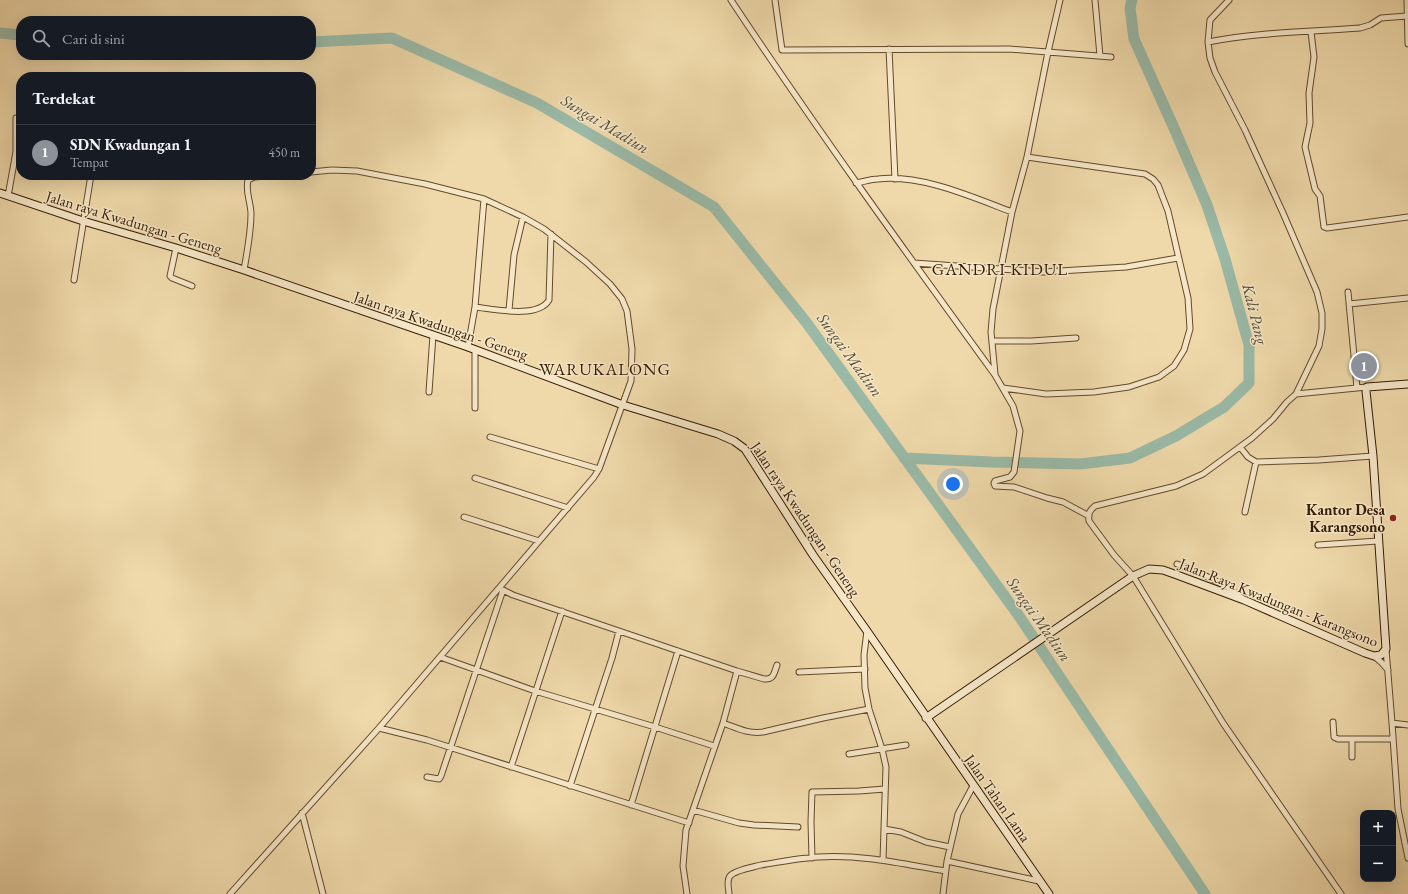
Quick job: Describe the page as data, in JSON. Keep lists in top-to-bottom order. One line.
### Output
{"streets":{"main road":["Jalan raya Kwadungan - Geneng","Jalan Raya Kwadungan - Karangsono","Jalan Tahan Lama"]},"crossings":[["Jalan raya Kwadungan - Geneng","Jalan Raya Kwadungan - Karangsono"],["Jalan raya Kwadungan - Geneng","Jalan Tahan Lama"],["Jalan Raya Kwadungan - Karangsono","Jalan Tahan Lama"]],"districts":["GANDRI KIDUL","WARUKALONG"],"water":["Sungai Madiun","Kali Pang"],"places":["Kantor Desa Karangsono"],"page":{"search":"Cari di sini","heading":"Terdekat","list":[{"mark":"1","name":"SDN Kwadungan 1","note":"Tempat","value":"450 m"}],"pins":"1","map_buttons":["+","−"]}}
